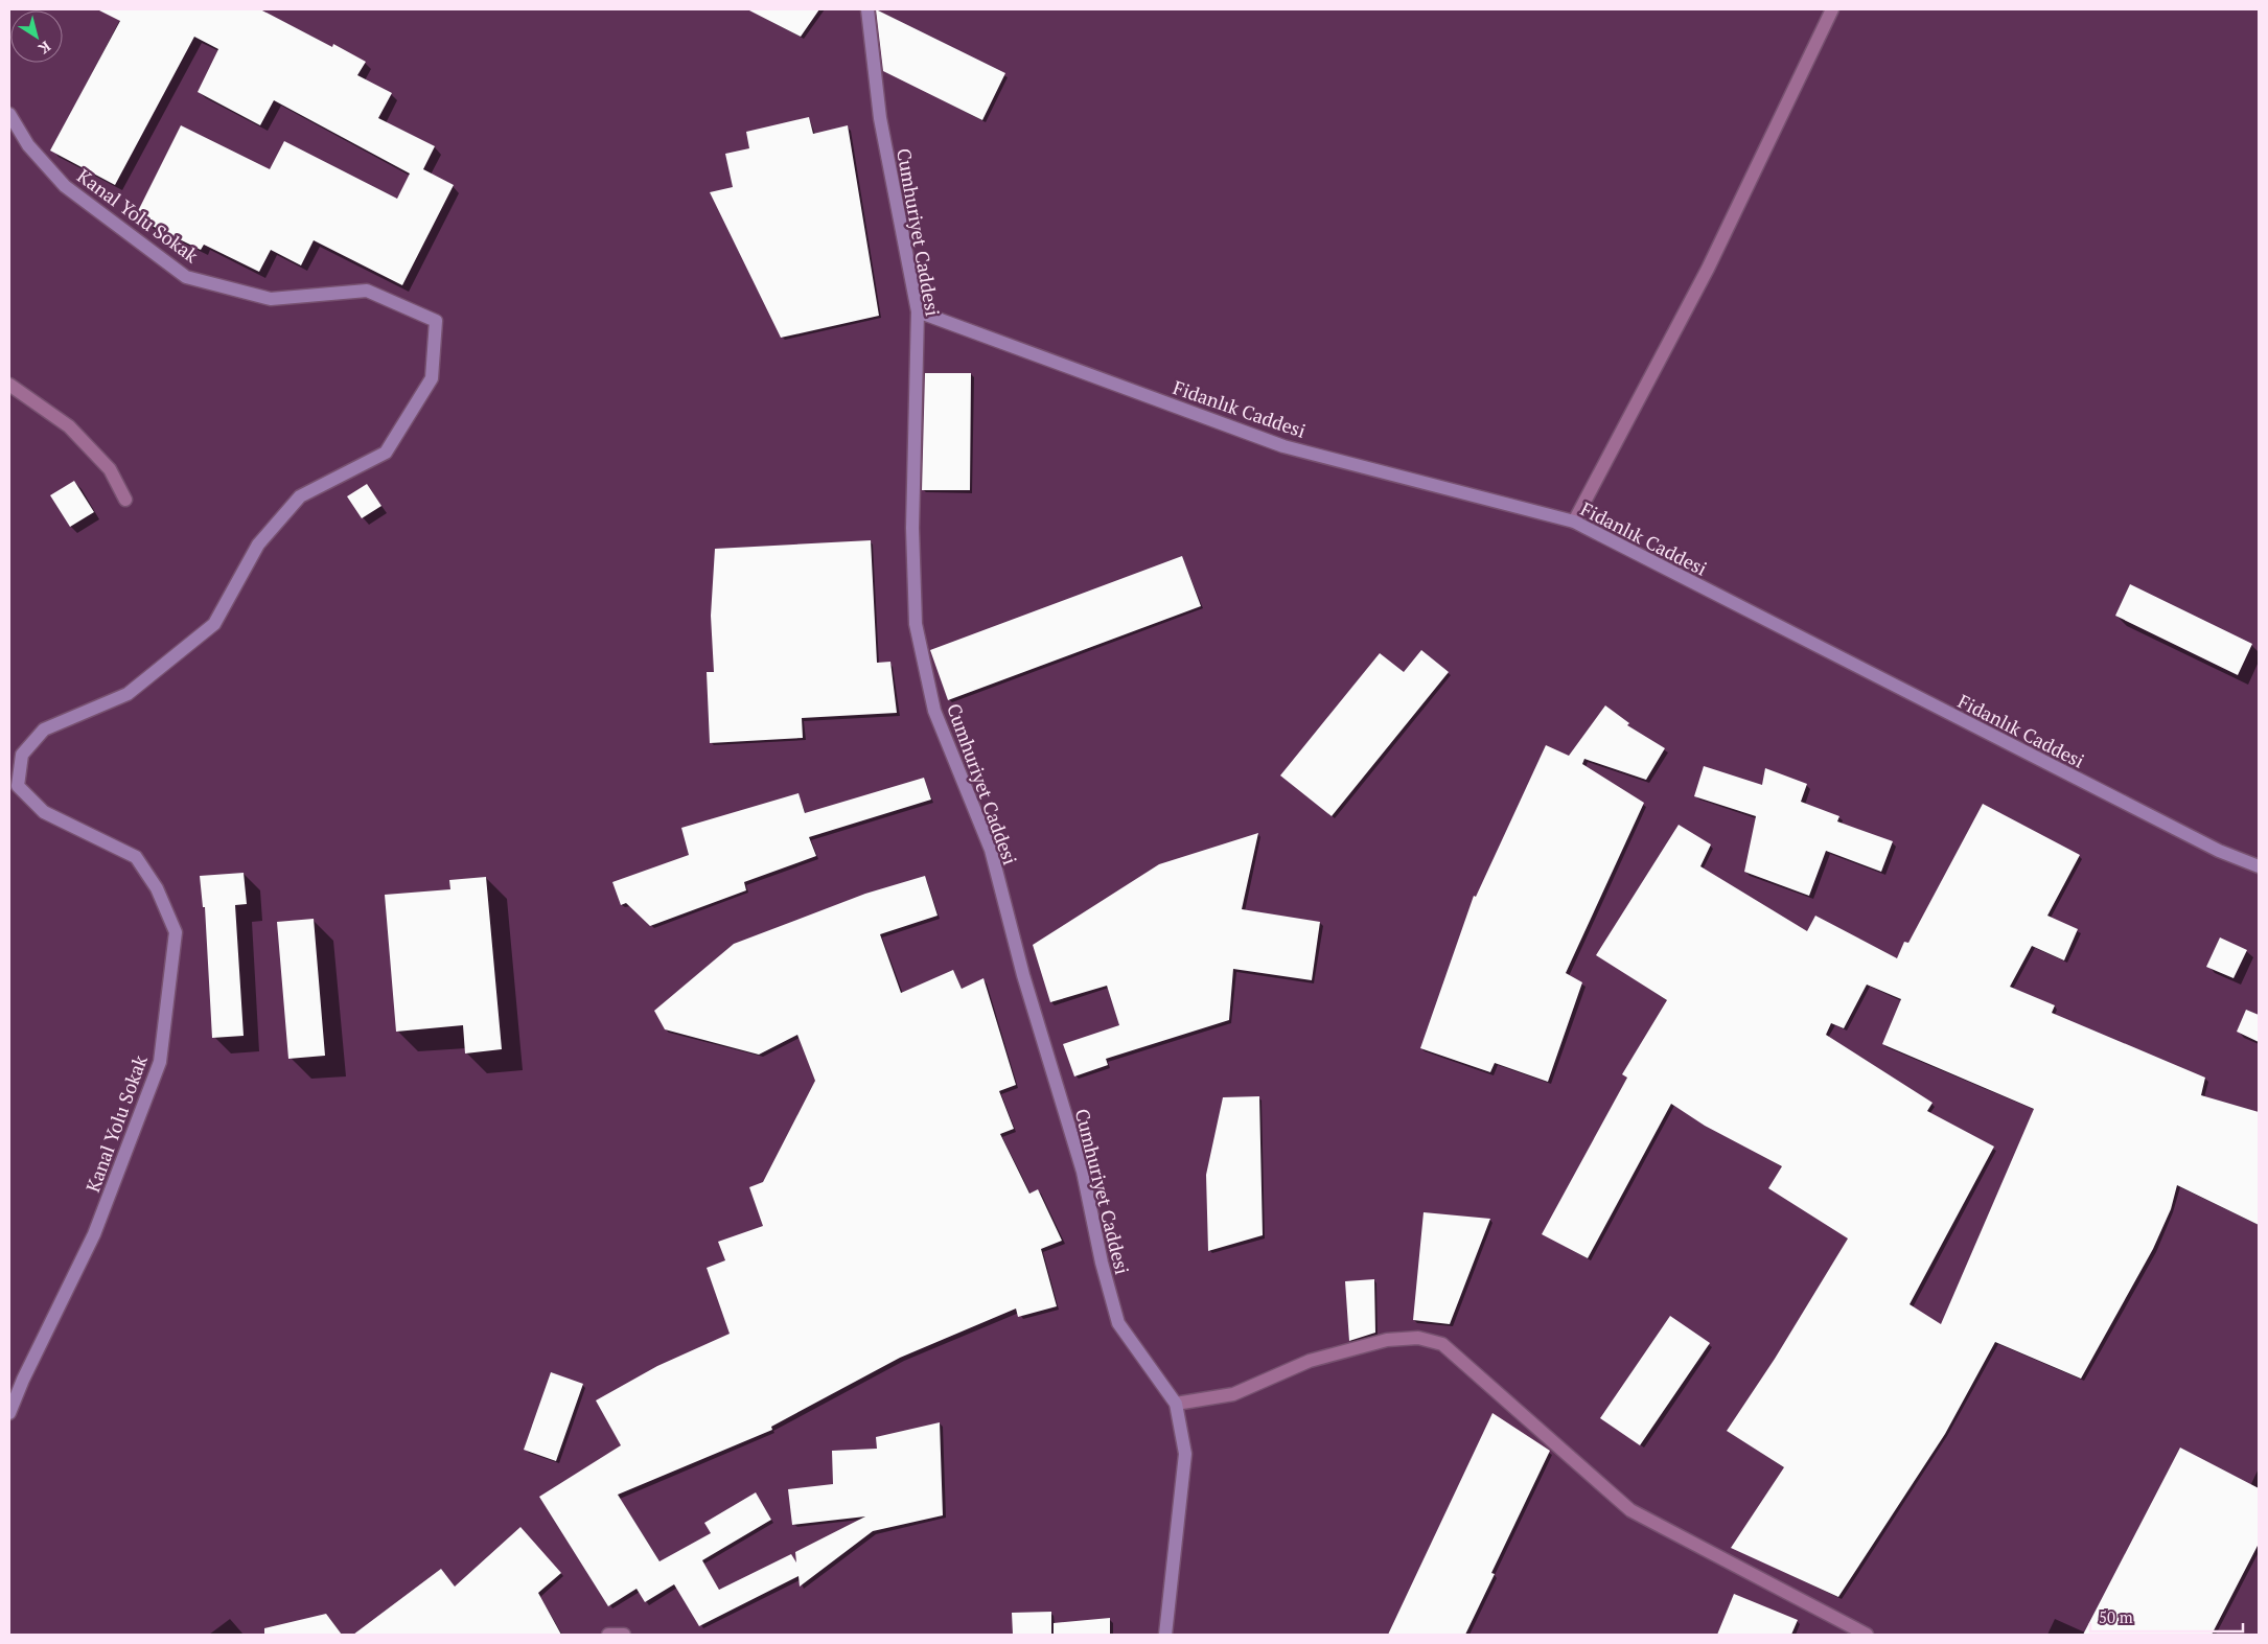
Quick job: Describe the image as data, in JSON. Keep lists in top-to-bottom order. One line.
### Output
{"streets":{"street":["Kanal Yolu Sokak","Cumhuriyet Caddesi","Fidanlık Caddesi"]},"crossings":[["Cumhuriyet Caddesi","Fidanlık Caddesi"]],"scale_bar":"50 m","north":"bottom right"}
